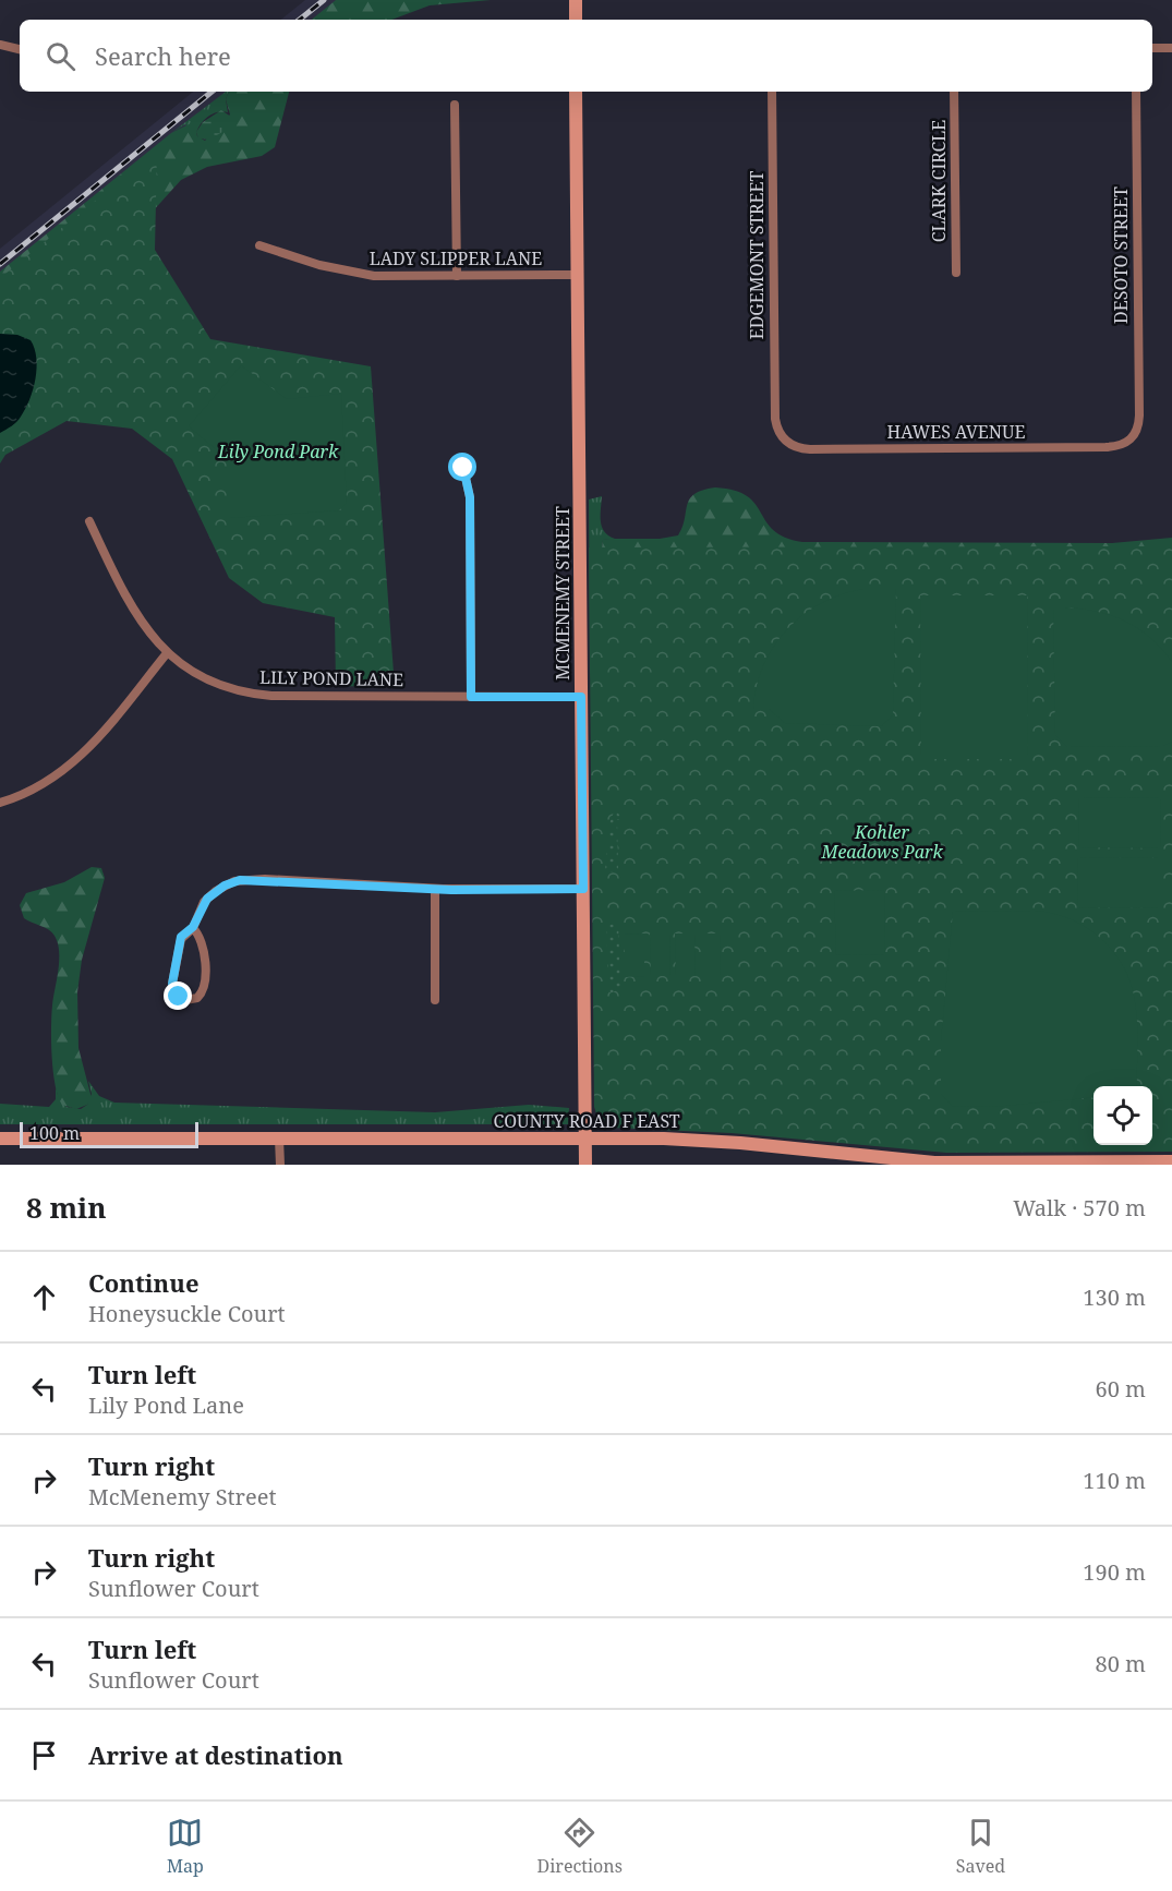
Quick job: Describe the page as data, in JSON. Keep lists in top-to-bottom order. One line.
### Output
{"streets":{"street":["CLARK CIRCLE","EDGEMONT STREET","DESOTO STREET","LADY SLIPPER LANE","HAWES AVENUE","MCMENEMY STREET","LILY POND LANE","COUNTY ROAD F EAST"]},"crossings":[["EDGEMONT STREET","HAWES AVENUE"],["DESOTO STREET","HAWES AVENUE"],["LADY SLIPPER LANE","MCMENEMY STREET"],["MCMENEMY STREET","LILY POND LANE"],["MCMENEMY STREET","COUNTY ROAD F EAST"]],"parks":["Lily Pond Park","Kohler Meadows Park"],"scale_bar":"100 m","page":{"search":"Search here","scale":"100 m","heading":["8 min","Walk · 570 m"],"list":[["Continue","Honeysuckle Court","130 m"],["Turn left","Lily Pond Lane","60 m"],["Turn right","McMenemy Street","110 m"],["Turn right","Sunflower Court","190 m"],["Turn left","Sunflower Court","80 m"],"Arrive at destination"],"nav":["Map","Directions","Saved"]}}
